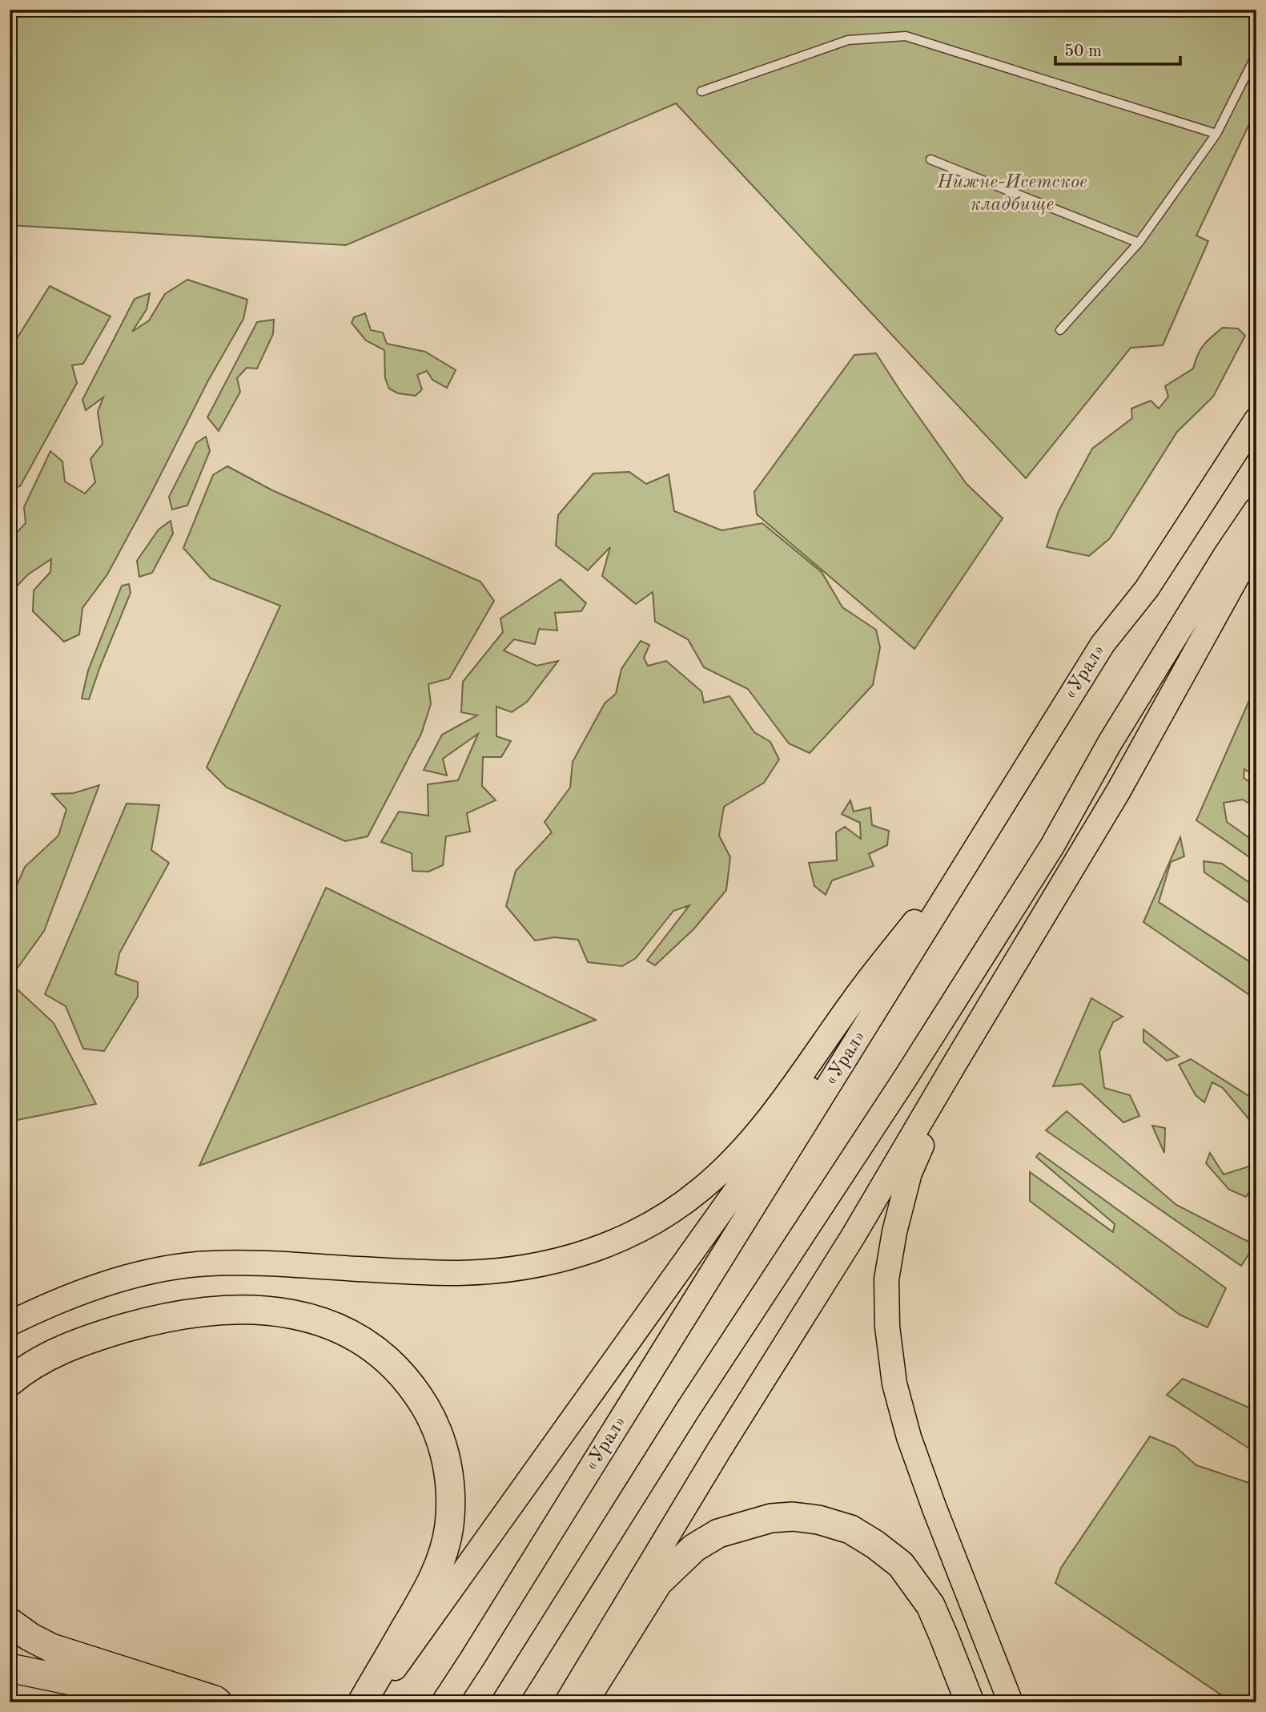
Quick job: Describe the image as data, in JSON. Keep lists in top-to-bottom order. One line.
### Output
{"streets":{"main road":["«Урал»"]},"parks":["Нижне-Исетское кладбище"],"scale_bar":"50 m"}
